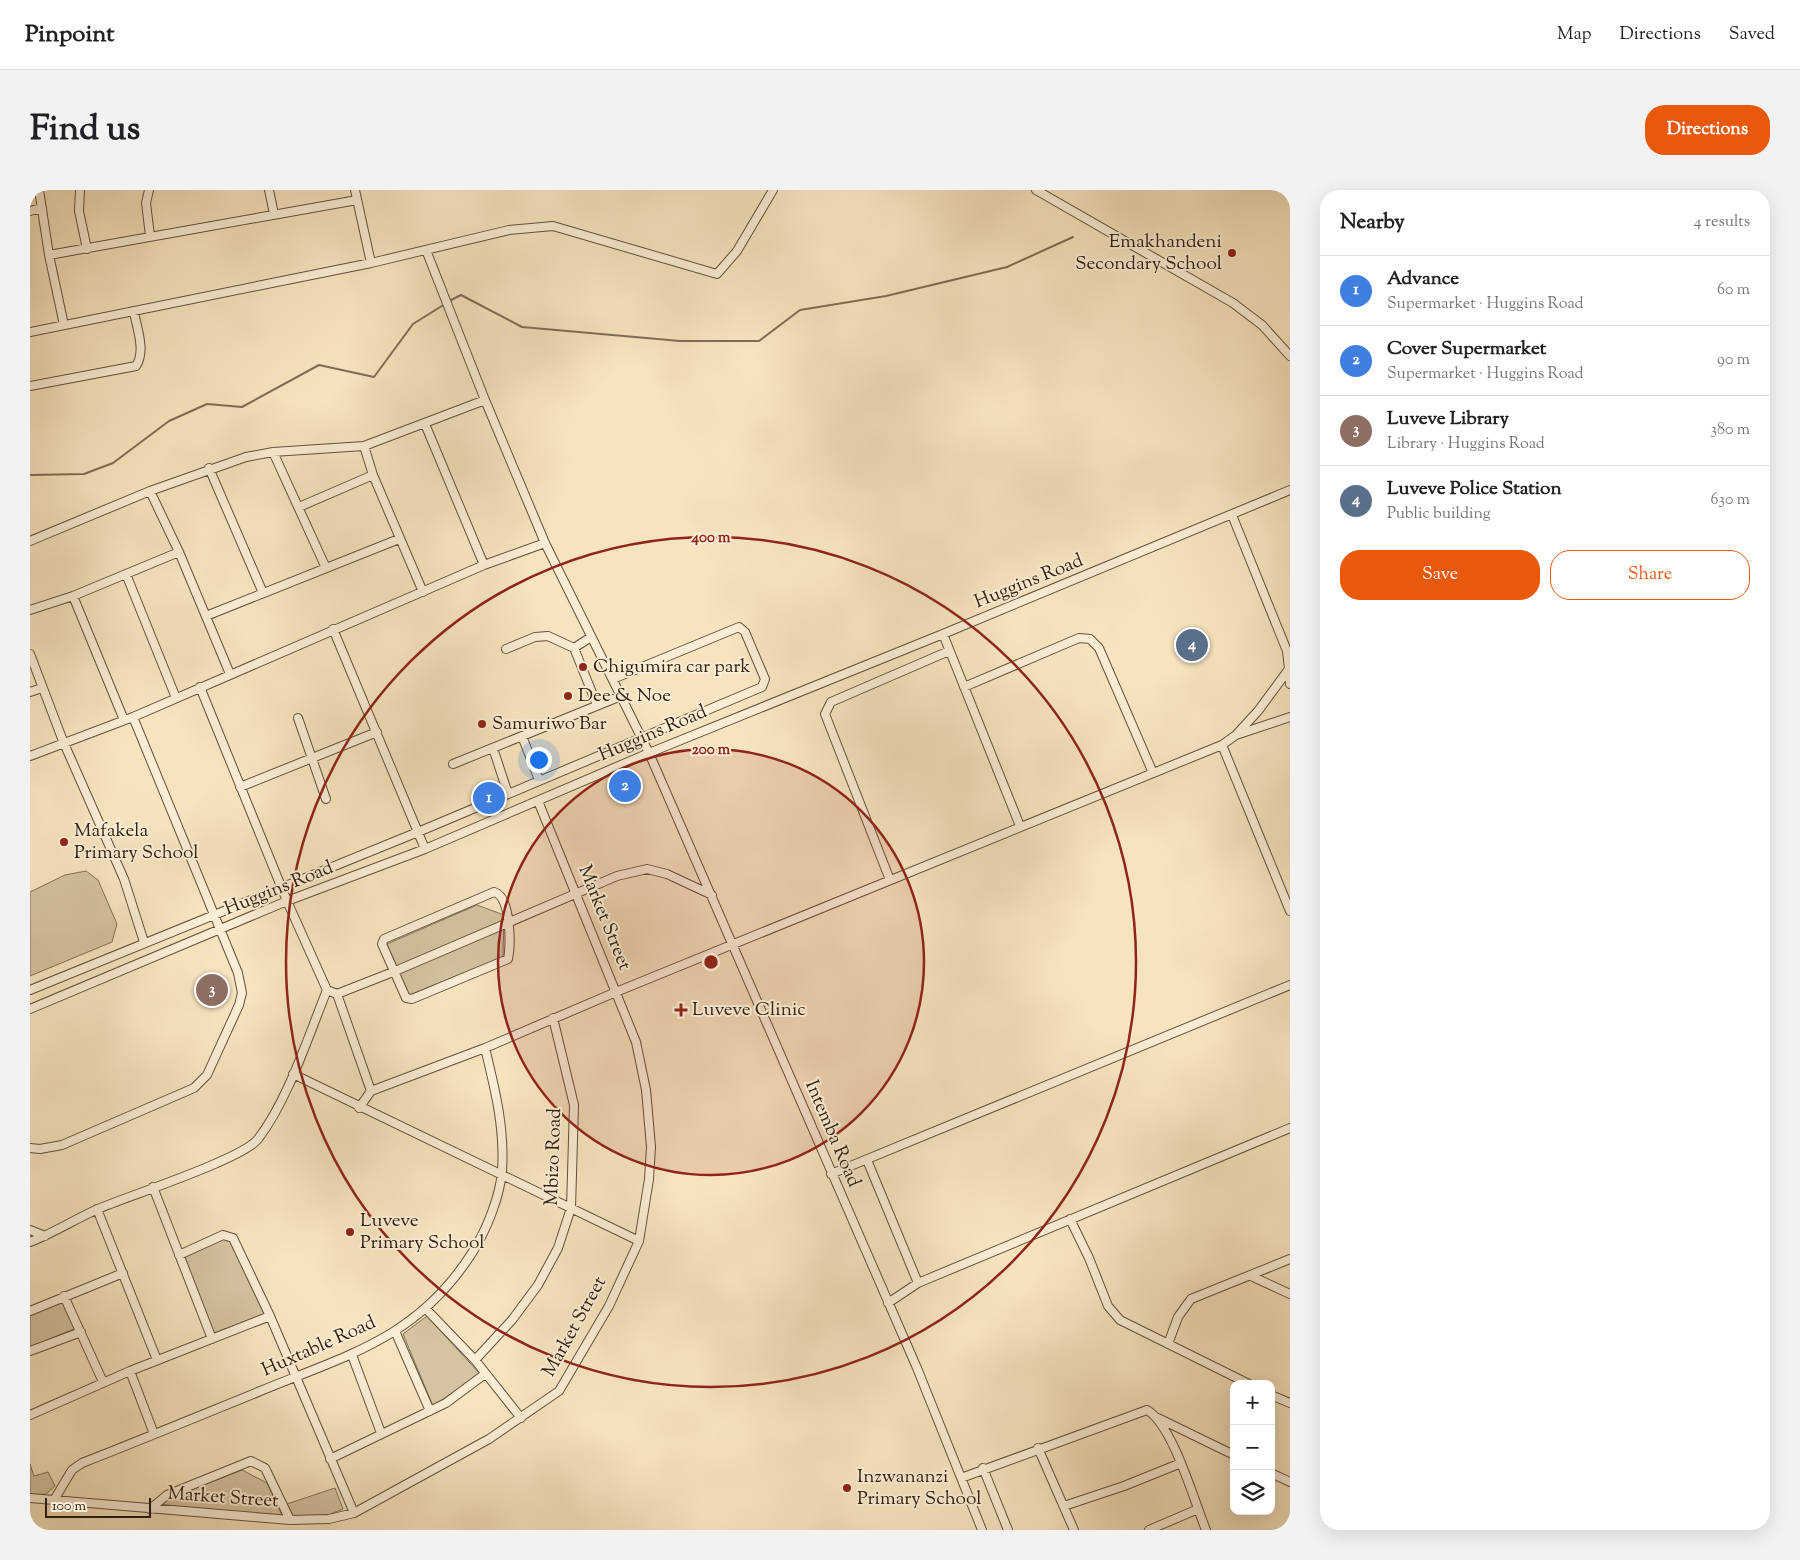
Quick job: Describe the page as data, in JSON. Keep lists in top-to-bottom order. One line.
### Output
{"streets":{"street":["Huggins Road","Market Street","Intemba Road","Mbizo Road","Huxtable Road"]},"crossings":[["Huggins Road","Market Street"],["Huggins Road","Intemba Road"],["Market Street","Huxtable Road"]],"places":{"other":["Emakhandeni Secondary School","Chigumira car park","Dee & Noe","Samuriwo Bar","Mafakela Primary School","Luveve Primary School","Inzwananzi Primary School"],"health":["Luveve Clinic"]},"scale_bar":"100 m","page":{"header":"Pinpoint","nav":["Map","Directions","Saved"],"title":"Find us","buttons":["Directions",["Save","Share"]],"heading":["Nearby","4 results"],"list":[{"mark":"1","name":"Advance","note":"Supermarket · Huggins Road","value":"60 m"},{"mark":"2","name":"Cover Supermarket","note":"Supermarket · Huggins Road","value":"90 m"},{"mark":"3","name":"Luveve Library","note":"Library · Huggins Road","value":"380 m"},{"mark":"4","name":"Luveve Police Station","note":"Public building","value":"630 m"}],"pins":["4","2","1","3"],"map_buttons":["+","−"],"scale":"100 m"},"rings":["400 m","200 m"]}
